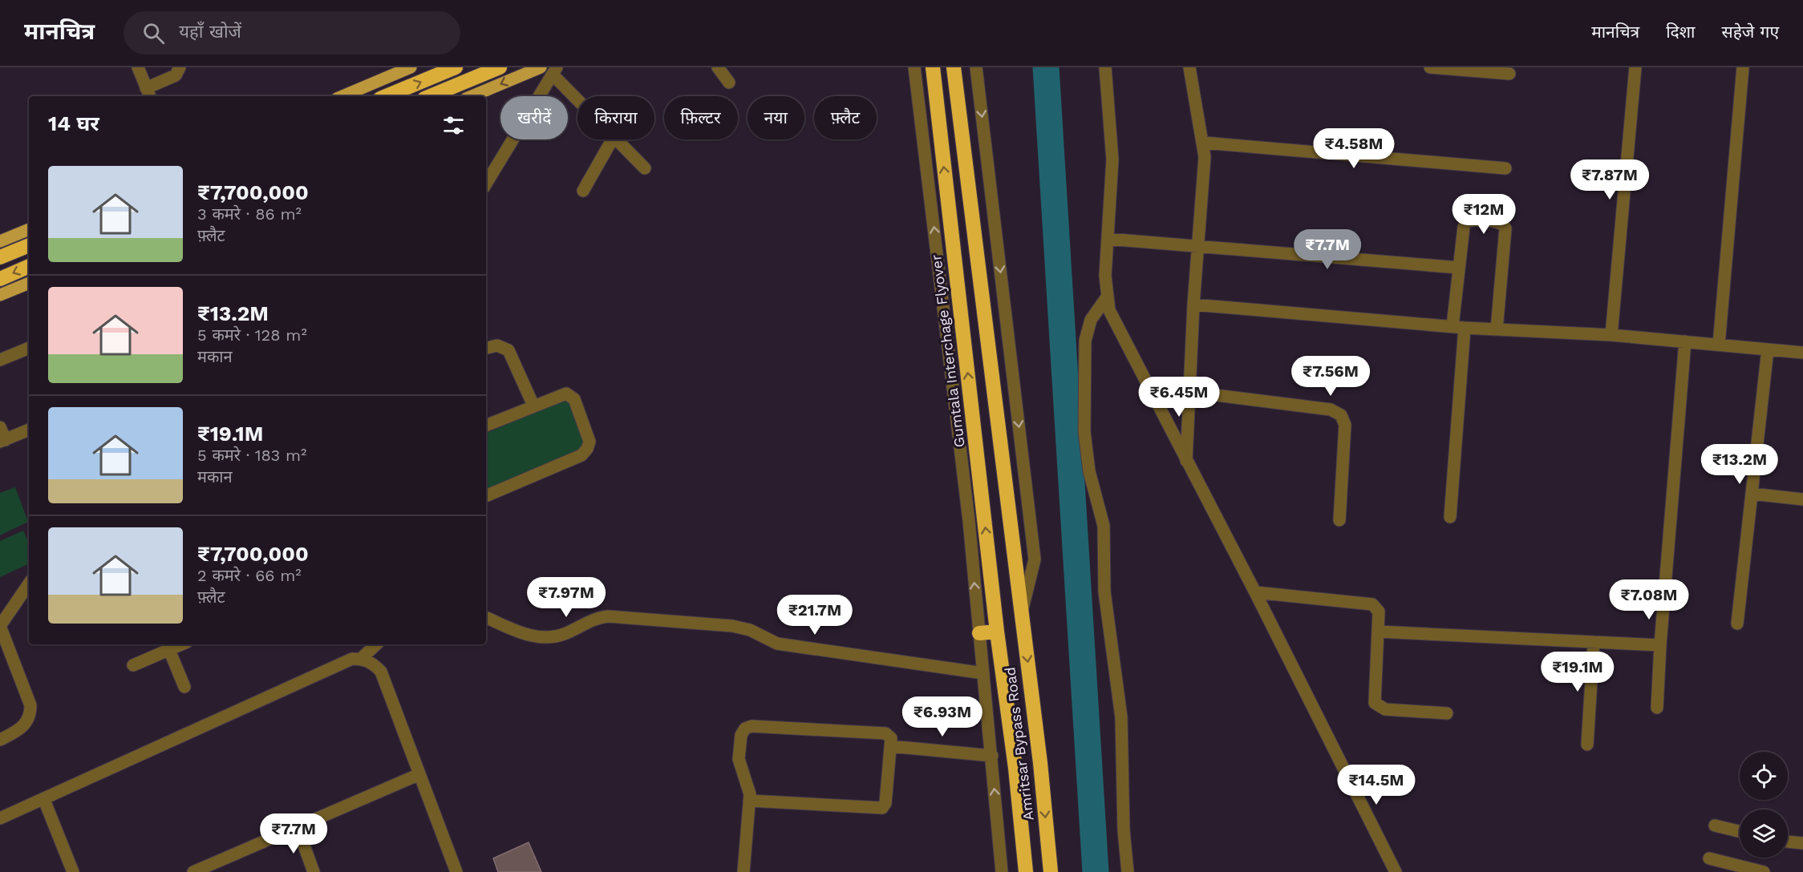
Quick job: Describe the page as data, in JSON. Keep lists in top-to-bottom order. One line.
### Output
{"streets":{"highway":["Gumtala Interchage Flyover","Amritsar Bypass Road"]},"crossings":[["Gumtala Interchage Flyover","Amritsar Bypass Road"]],"page":{"header":"मानचित्र","search":"यहाँ खोजें","nav":["मानचित्र","दिशा","सहेजे गए"],"chip":["खरीदें","किराया","फ़िल्टर","नया","फ़्लैट"],"heading":"14 घर","price":["₹4.58M","₹7.87M","₹12M","₹7.7M","₹7.56M","₹6.45M","₹13.2M","₹7.97M","₹7.08M","₹21.7M","₹19.1M","₹6.93M","₹14.5M","₹7.7M"],"list":[{"name":"₹7,700,000","note":"3 कमरे · 86 m² · फ़्लैट"},{"name":"₹13.2M","note":"5 कमरे · 128 m² · मकान"},{"name":"₹19.1M","note":"5 कमरे · 183 m² · मकान"},{"name":"₹7,700,000","note":"2 कमरे · 66 m² · फ़्लैट"}]}}
